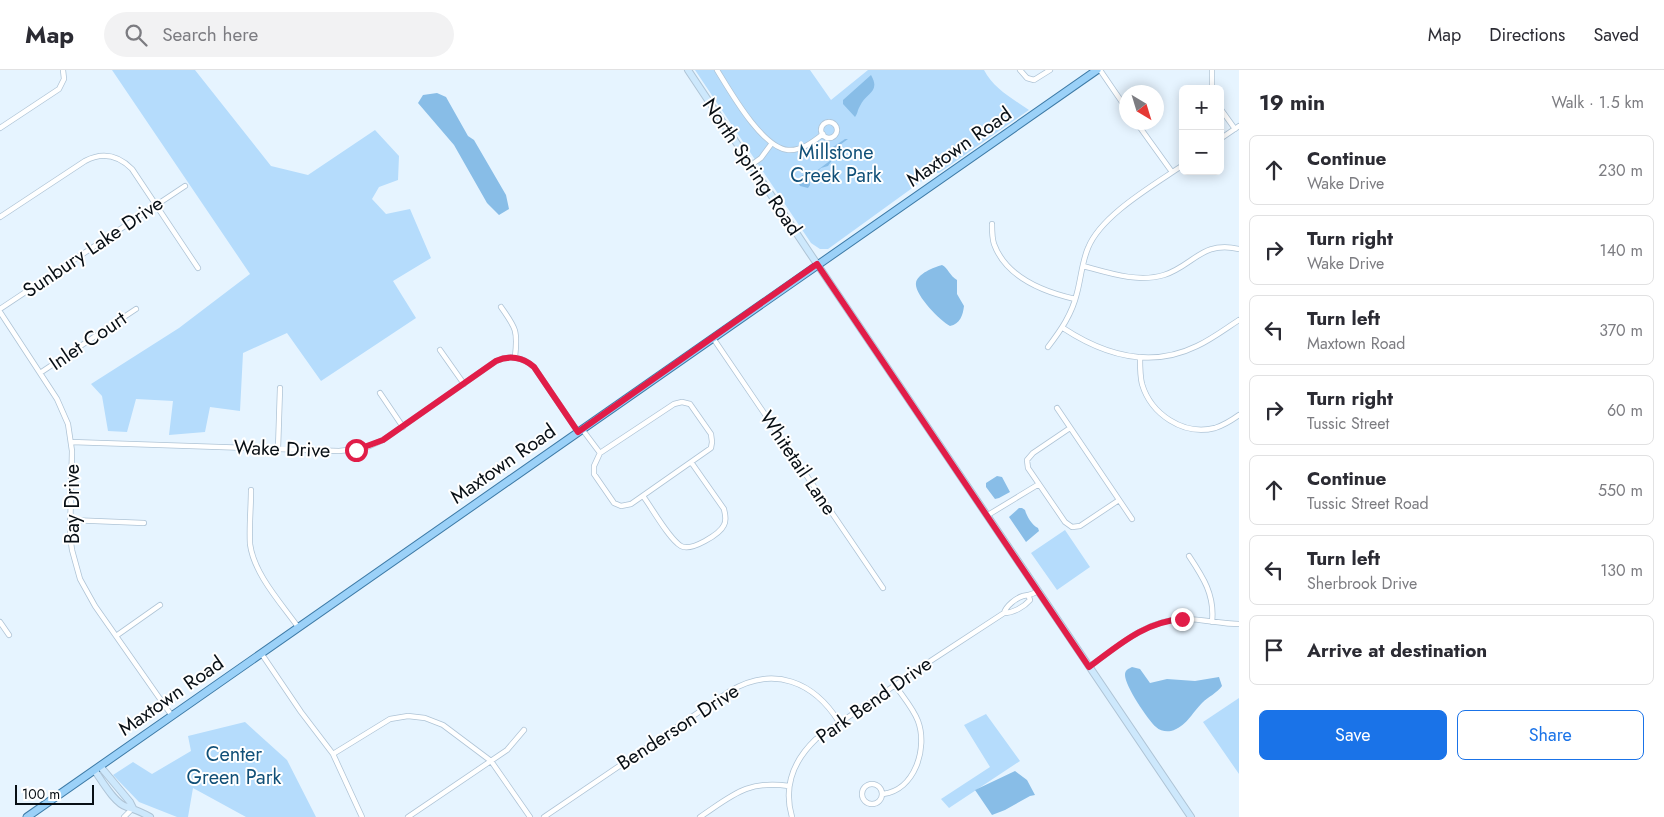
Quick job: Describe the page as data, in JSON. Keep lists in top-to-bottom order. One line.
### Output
{"streets":{"main road":["Maxtown Road","North Spring Road"],"street":["Sunbury Lake Drive","Inlet Court","Wake Drive","Whitetail Lane","Bay Drive","Park Bend Drive","Benderson Drive"]},"crossings":[["Maxtown Road","North Spring Road"],["Maxtown Road","Whitetail Lane"],["Maxtown Road","Bay Drive"],["North Spring Road","Park Bend Drive"],["Sunbury Lake Drive","Bay Drive"],["Inlet Court","Bay Drive"],["Wake Drive","Bay Drive"],["Park Bend Drive","Benderson Drive"]],"parks":["Millstone Creek Park","Center Green Park"],"scale_bar":"100 m","north":"bottom right","page":{"header":"Map","search":"Search here","nav":["Map","Directions","Saved"],"heading":["19 min","Walk · 1.5 km"],"map_buttons":["+","−"],"list":[["Continue","Wake Drive","230 m"],["Turn right","Wake Drive","140 m"],["Turn left","Maxtown Road","370 m"],["Turn right","Tussic Street","60 m"],["Continue","Tussic Street Road","550 m"],["Turn left","Sherbrook Drive","130 m"],"Arrive at destination"],"buttons":["Save","Share"],"scale":"100 m"}}
